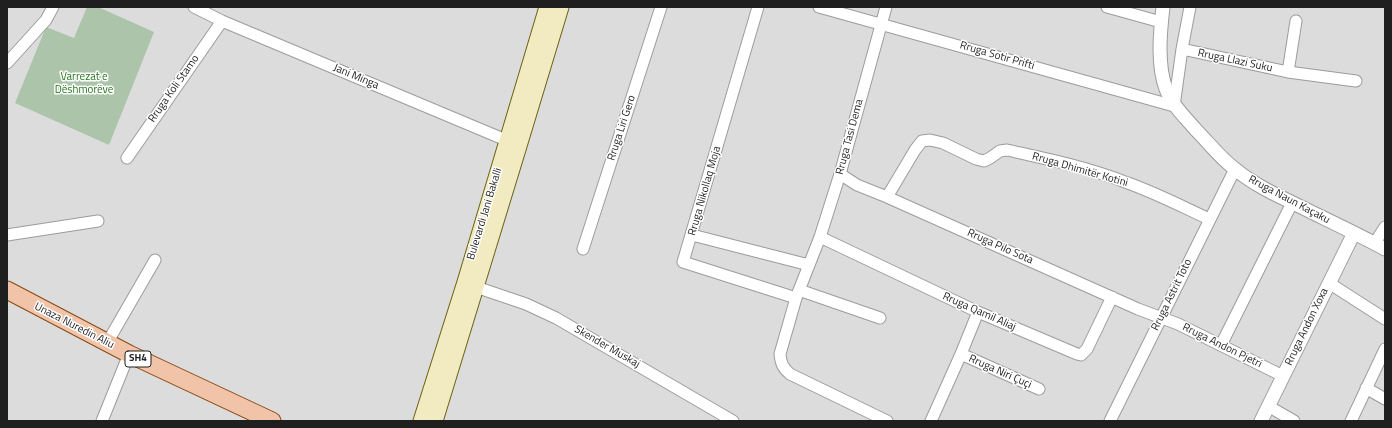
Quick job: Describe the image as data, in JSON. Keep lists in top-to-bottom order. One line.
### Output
{"streets":{"main road":["Bulevardi Jani Bakalli","Unaza Nuredin Aliu","SH4"],"street":["Rruga Sotir Prifti","Rruga Llazi Suku","Jani Minga","Rruga Koli Stamo","Rruga Liri Gero","Rruga Tasi Dema","Rruga Dhimitër Kotini","Rruga Nikollaq Moja","Rruga Naun Kaçaku","Rruga Pilo Sota","Rruga Astrit Toto","Rruga Qamil Aliaj","Rruga Andon Xoxa","Rruga Andon Pjetri","Skender Muskaj","Rruga Niri Çuçi"]},"crossings":[["Rruga Sotir Prifti","Rruga Llazi Suku"],["Rruga Sotir Prifti","Rruga Tasi Dema"],["Rruga Sotir Prifti","Rruga Naun Kaçaku"],["Rruga Llazi Suku","Rruga Naun Kaçaku"],["Jani Minga","Rruga Koli Stamo"],["Jani Minga","Bulevardi Jani Bakalli"],["Rruga Tasi Dema","Rruga Nikollaq Moja"],["Rruga Tasi Dema","Rruga Pilo Sota"],["Rruga Tasi Dema","Rruga Qamil Aliaj"],["Rruga Dhimitër Kotini","Rruga Pilo Sota"],["Rruga Dhimitër Kotini","Rruga Astrit Toto"],["Rruga Naun Kaçaku","Rruga Astrit Toto"],["Rruga Naun Kaçaku","Rruga Andon Xoxa"],["Bulevardi Jani Bakalli","Skender Muskaj"],["Rruga Pilo Sota","Rruga Astrit Toto"],["Rruga Pilo Sota","Rruga Qamil Aliaj"],["Rruga Pilo Sota","Rruga Andon Pjetri"],["Rruga Astrit Toto","Rruga Andon Pjetri"],["Rruga Qamil Aliaj","Rruga Niri Çuçi"],["Rruga Andon Xoxa","Rruga Andon Pjetri"]],"parks":["Varrezat e Dëshmorëve"]}
